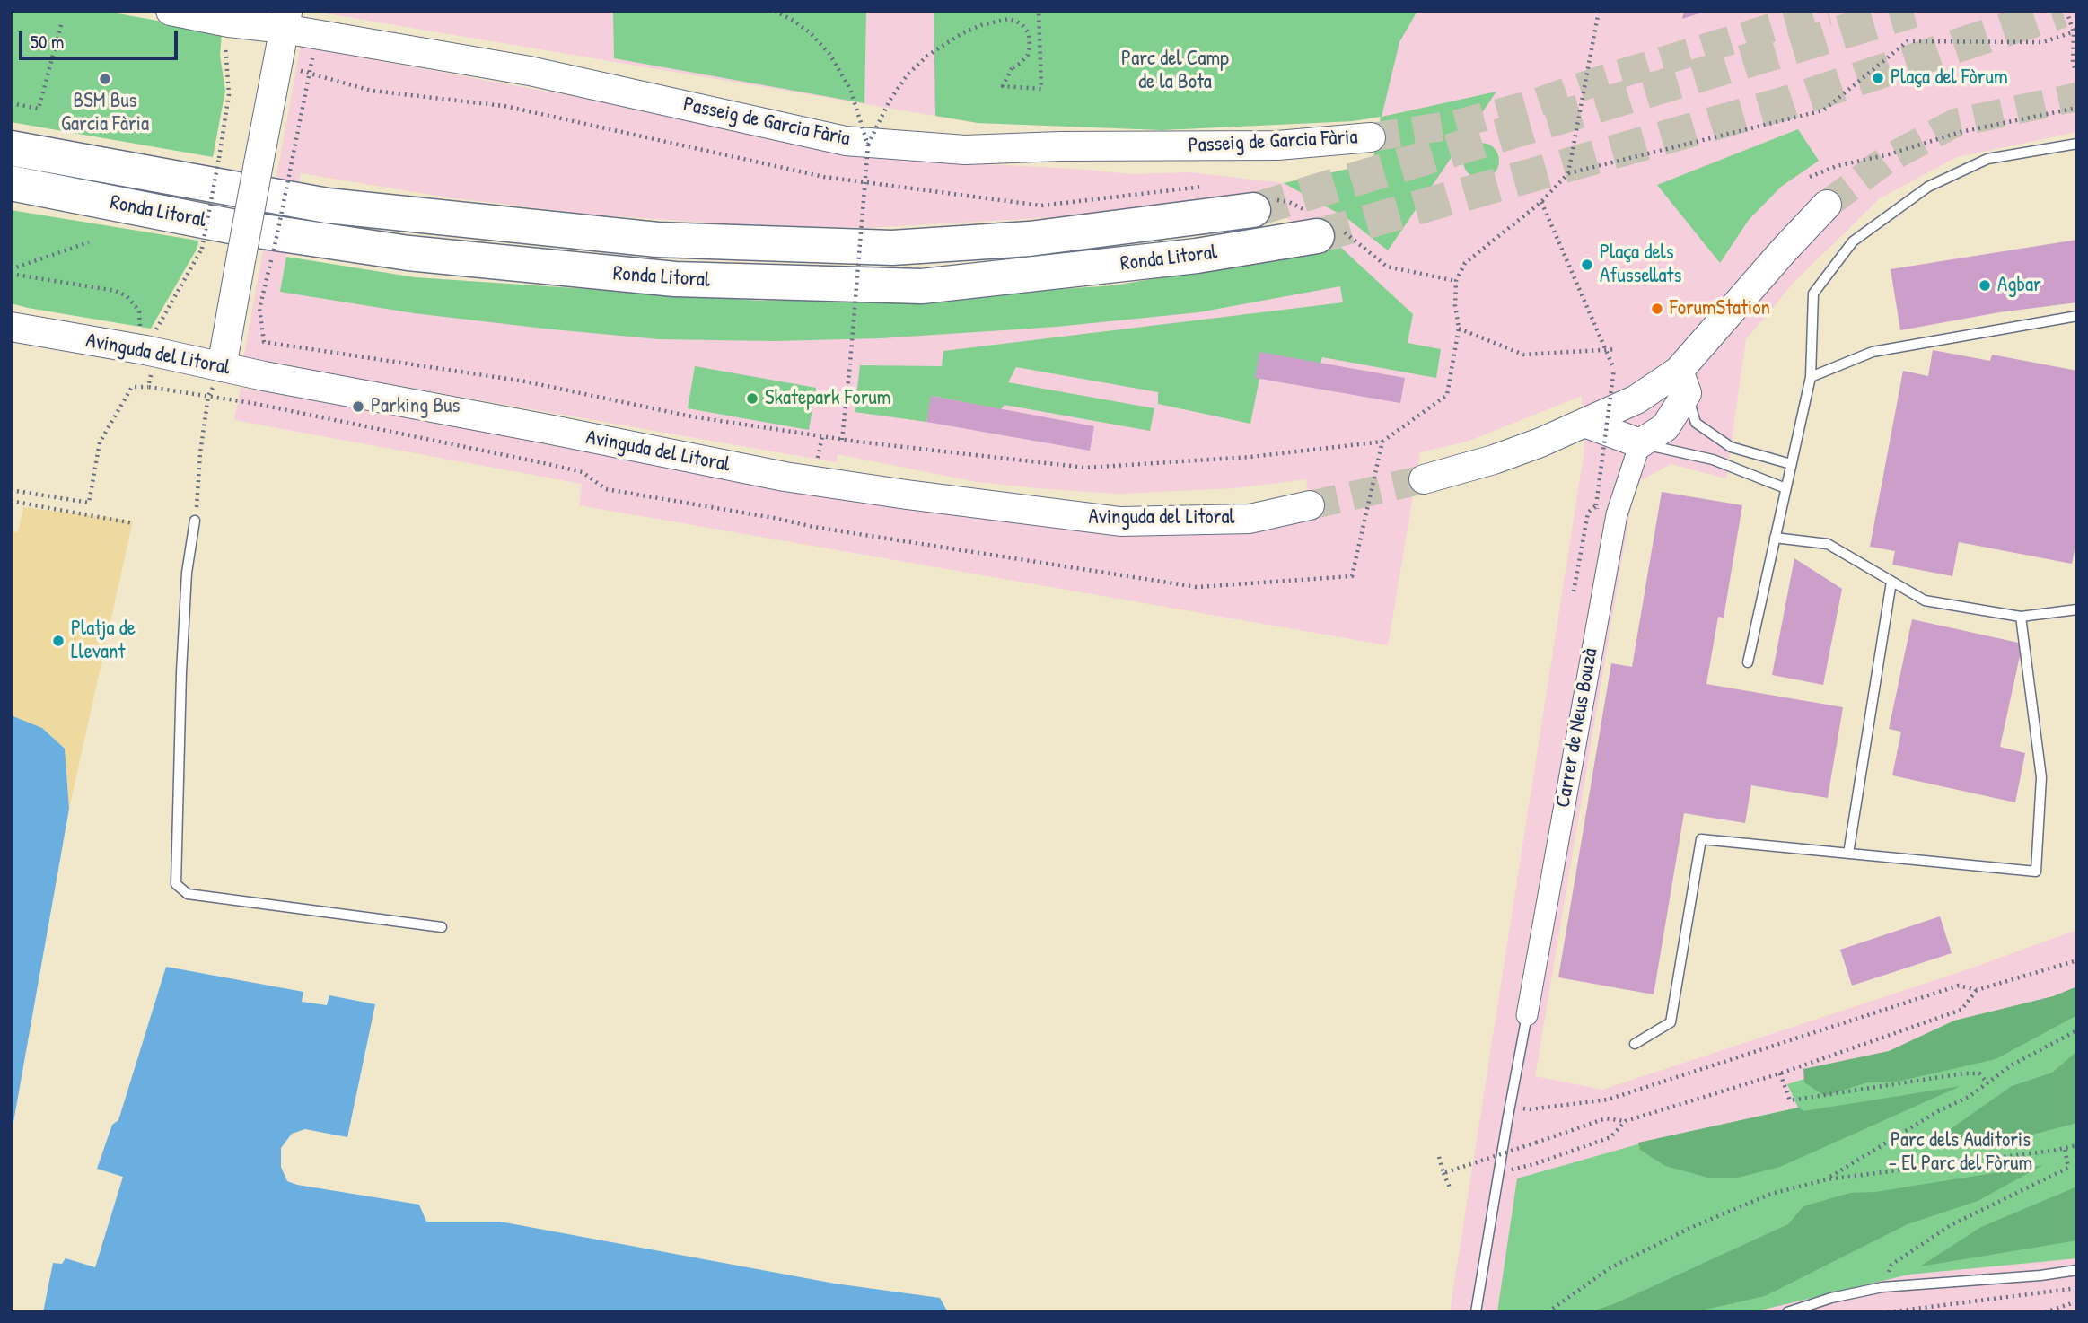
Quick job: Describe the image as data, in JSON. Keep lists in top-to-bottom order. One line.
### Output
{"streets":{"highway":["Ronda Litoral"],"main road":["Passeig de Garcia Fària","Avinguda del Litoral"],"street":["Carrer de Neus Bouzà"]},"parks":["Parc del Camp de la Bota","Parc dels Auditoris - El Parc del Fòrum"],"places":["Plaça del Fòrum","BSM Bus Garcia Fària","Plaça dels Afussellats","Agbar","ForumStation","Skatepark Forum","Parking Bus","Platja de Llevant"],"scale_bar":"50 m"}
